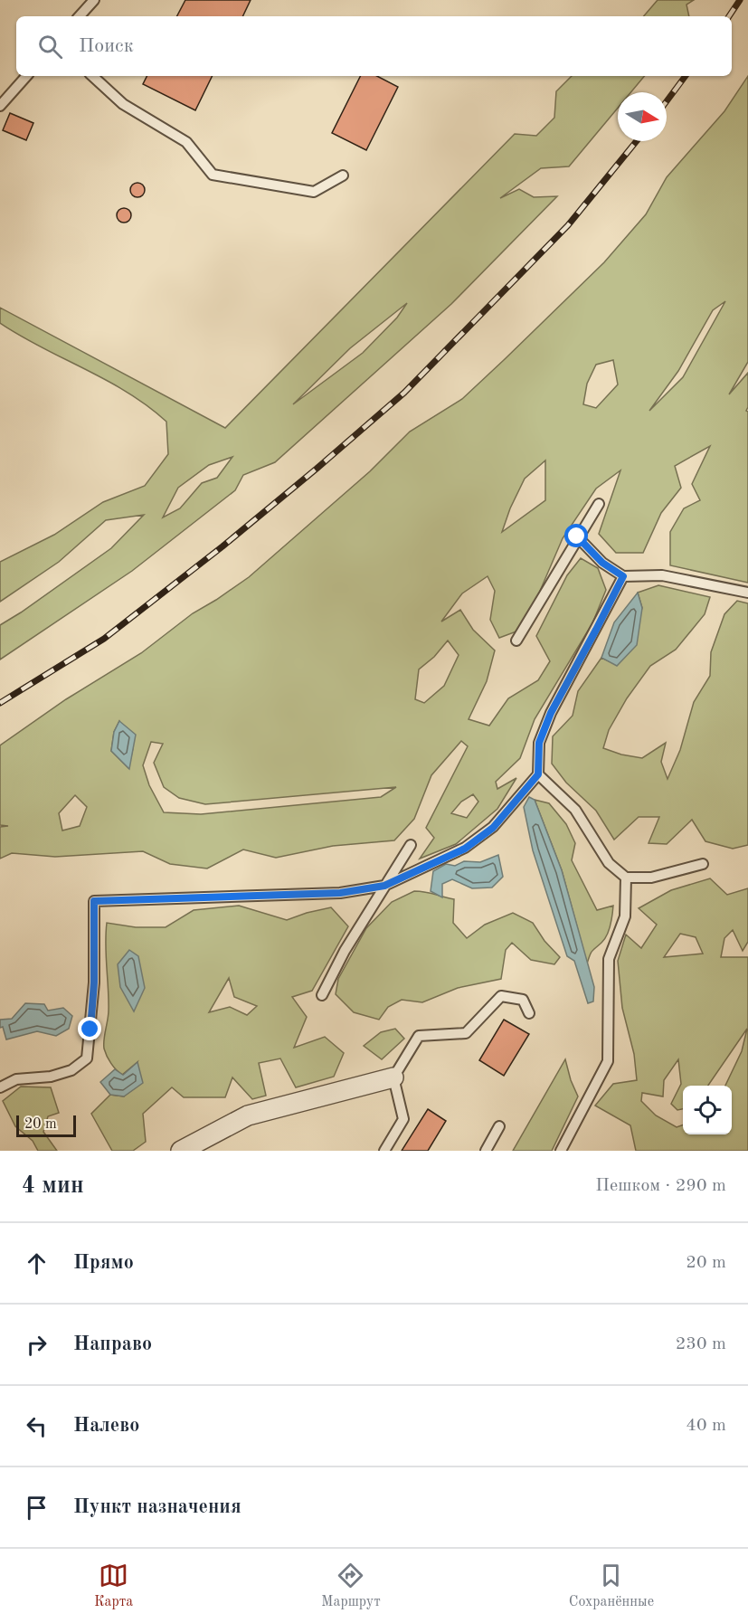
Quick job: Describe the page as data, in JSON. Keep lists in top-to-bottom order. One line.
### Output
{"scale_bar":"20 m","north":"right","page":{"search":"Поиск","scale":"20 m","heading":["4 мин","Пешком · 290 m"],"list":[["Прямо","20 m"],["Направо","230 m"],["Налево","40 m"],"Пункт назначения"],"nav":["Карта","Маршрут","Сохранённые"]}}
